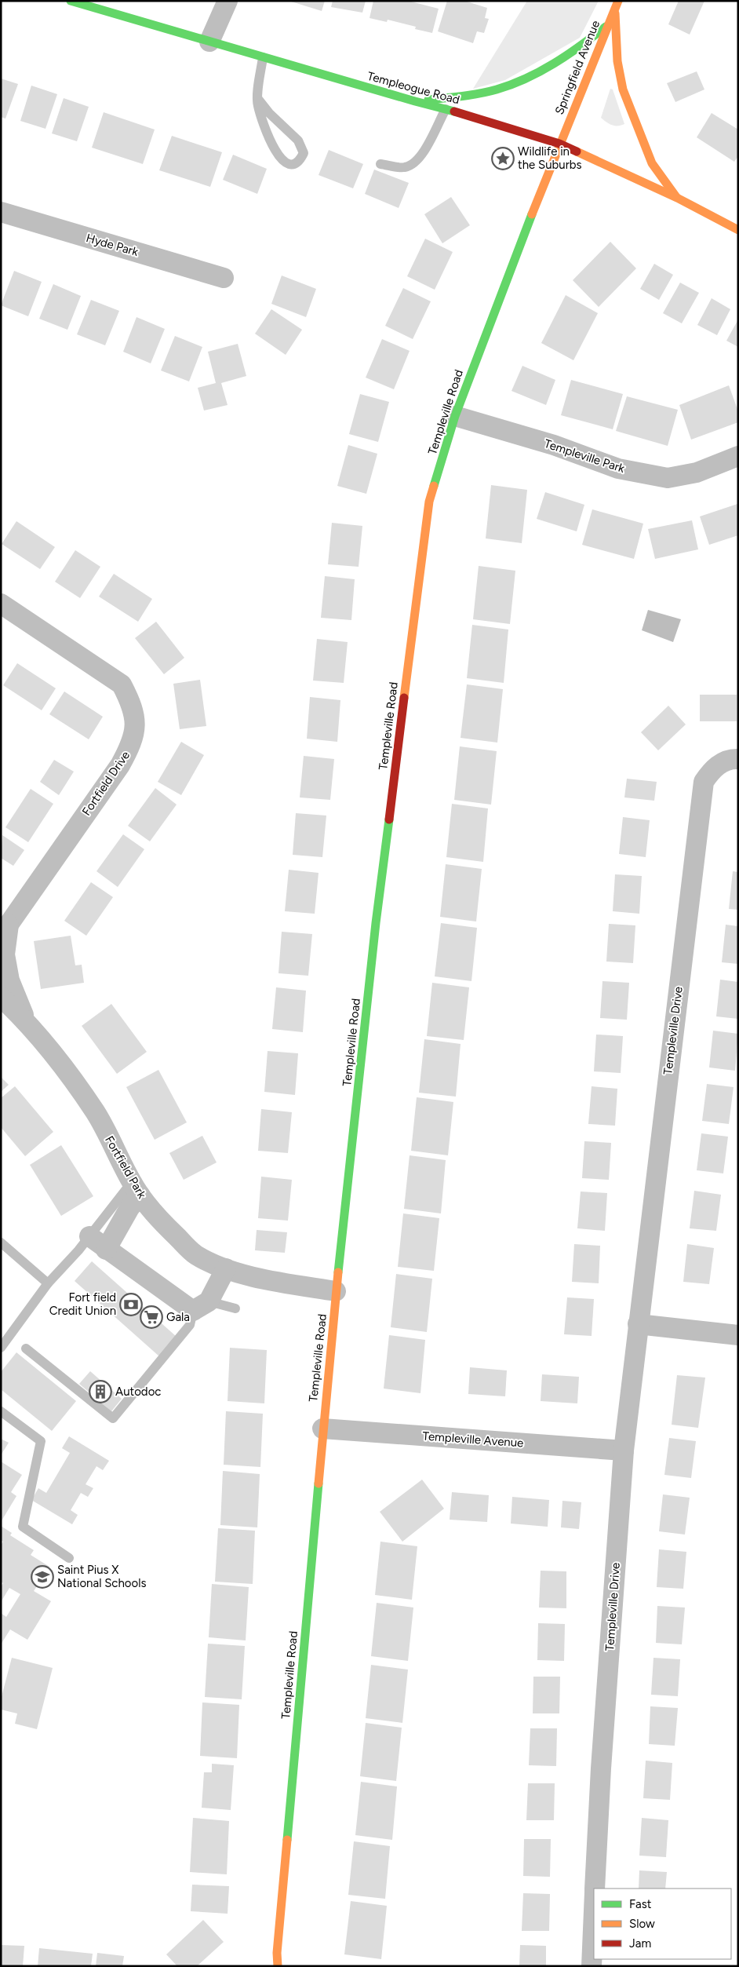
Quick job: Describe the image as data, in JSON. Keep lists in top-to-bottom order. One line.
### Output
{"streets":{"main road":["Springfield Avenue","Templeogue Road","Templeville Road"],"street":["Hyde Park","Templeville Park","Fortfield Drive","Templeville Drive","Fortfield Park","Templeville Avenue"]},"crossings":[["Springfield Avenue","Templeogue Road"],["Springfield Avenue","Templeville Road"],["Templeogue Road","Templeville Road"],["Templeville Road","Templeville Park"],["Templeville Road","Fortfield Park"],["Templeville Road","Templeville Avenue"],["Templeville Drive","Templeville Avenue"]],"places":{"place":["Wildlife in the Suburbs"],"bank":["Fort field Credit Union"],"supermarket":["Gala"],"building":["Autodoc"],"school or university":["Saint Pius X National Schools"]},"legend":["Fast","Slow","Jam"]}
